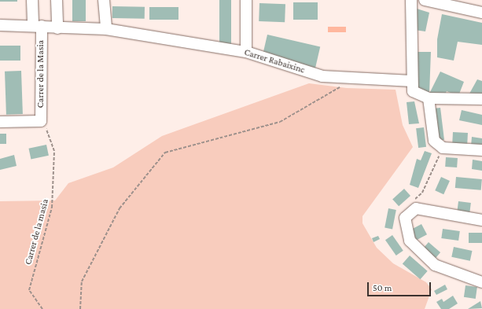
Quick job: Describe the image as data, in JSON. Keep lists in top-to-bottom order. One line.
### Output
{"streets":{"street":["Carrer Rabaixinc","Carrer de la Masia"],"path":["Carrer de la masia"]},"crossings":[["Carrer Rabaixinc","Carrer de la Masia"],["Carrer de la Masia","Carrer de la masia"]],"scale_bar":"50 m"}
